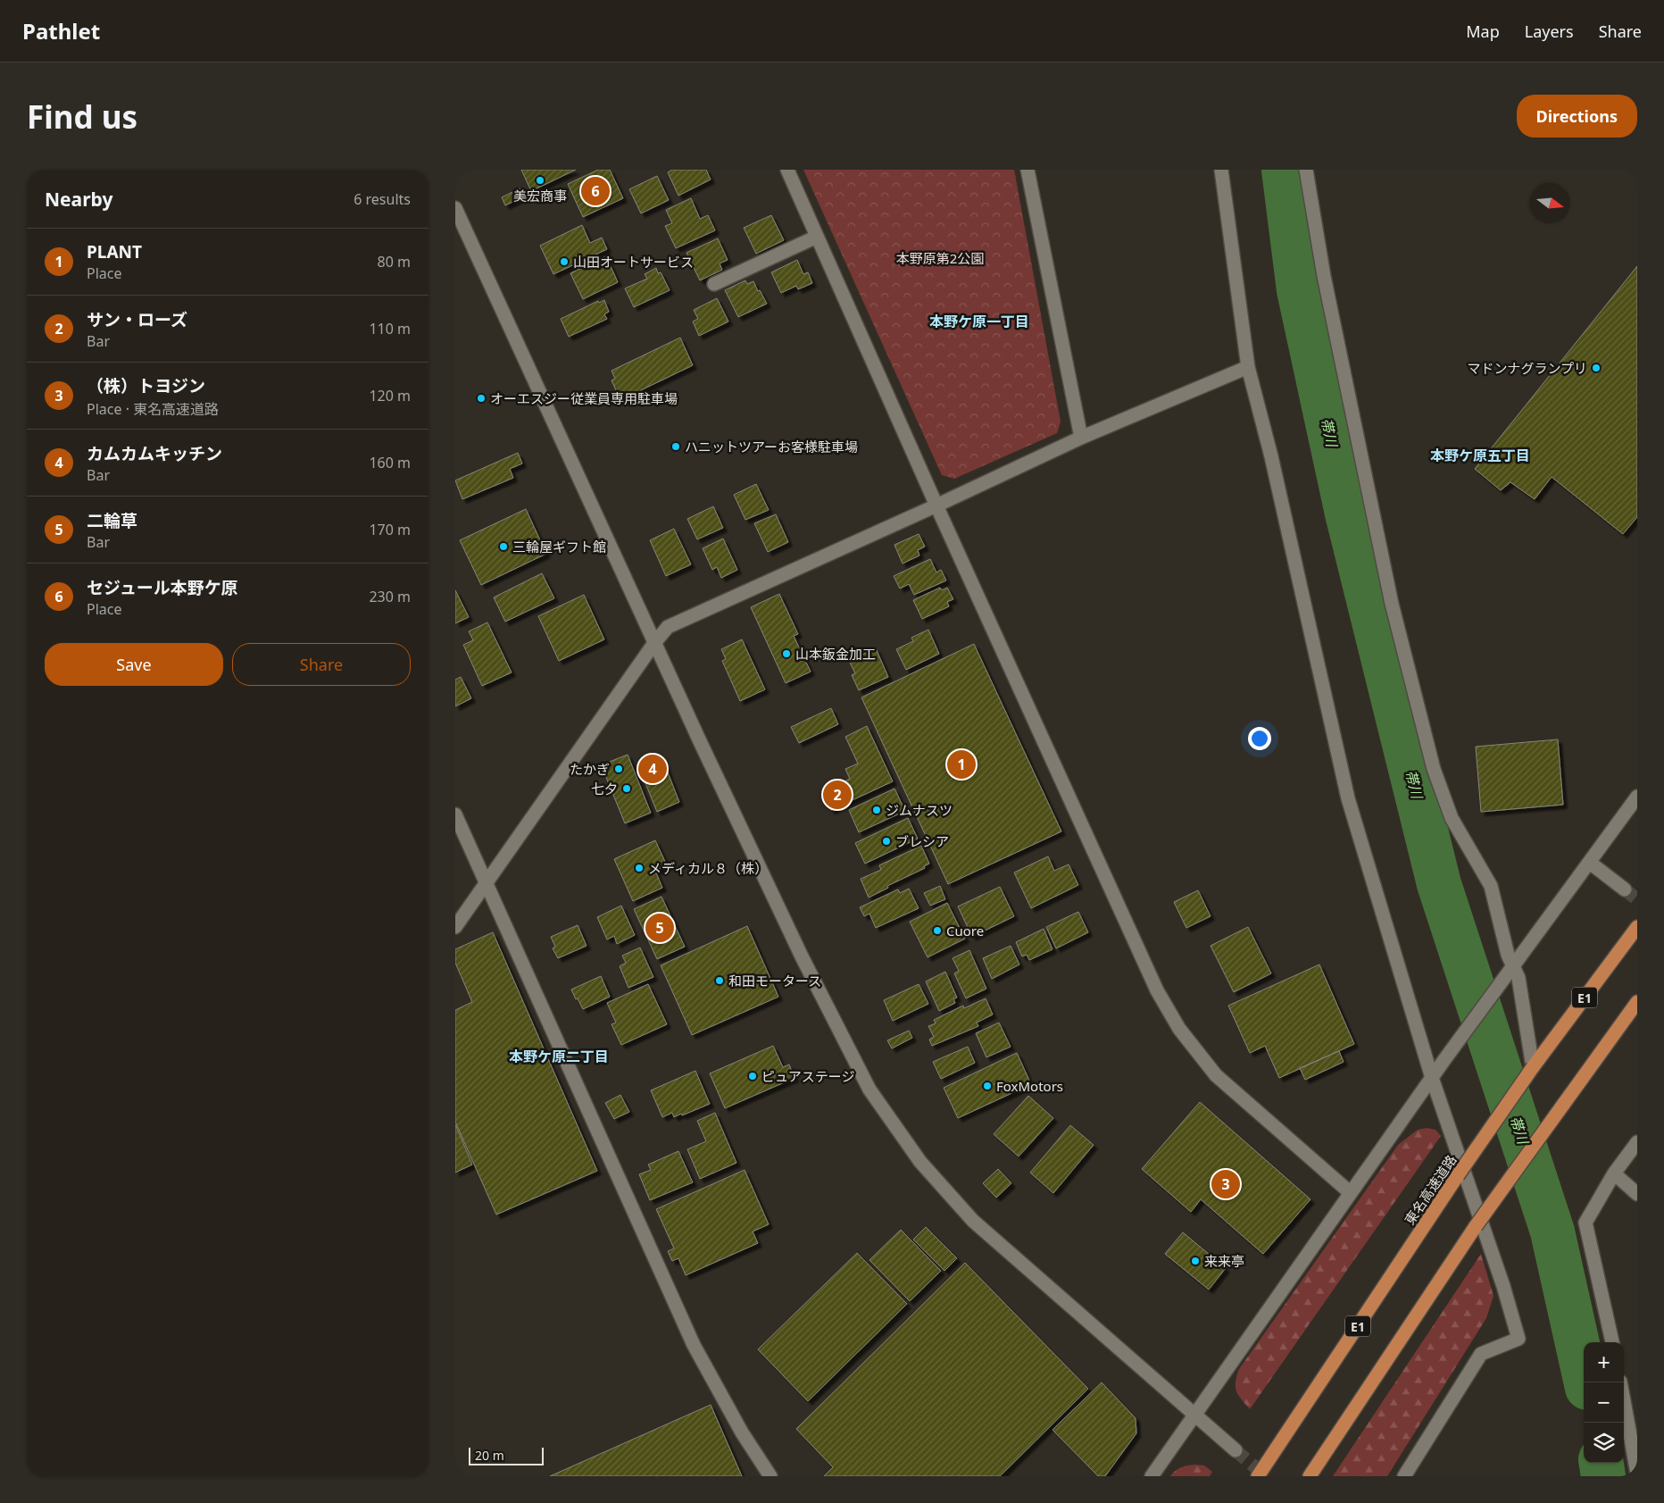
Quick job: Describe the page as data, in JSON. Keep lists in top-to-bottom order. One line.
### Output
{"streets":{"highway":["E1","東名高速道路"]},"districts":["本野ケ原一丁目","本野ケ原五丁目","本野ケ原二丁目"],"water":["帯川"],"parks":["本野原第2公園"],"places":["美宏商事","山田オートサービス","マドンナグランプリ","オーエスジー従業員専用駐車場","ハニットツアーお客様駐車場","三輪屋ギフト館","山本鈑金加工","たかぎ","七夕","ジムナスツ","ブレシア","メディカル８（株）","Cuore","和田モータース","ピュアステージ","FoxMotors","来来亭"],"scale_bar":"20 m","north":"right","page":{"header":"Pathlet","nav":["Map","Layers","Share"],"buttons":["Directions",["Save","Share"]],"title":"Find us","heading":["Nearby","6 results"],"pins":["6","1","4","2","5","3"],"list":[{"mark":"1","name":"PLANT","note":"Place","value":"80 m"},{"mark":"2","name":"サン・ローズ","note":"Bar","value":"110 m"},{"mark":"3","name":"（株）トヨジン","note":"Place · 東名高速道路","value":"120 m"},{"mark":"4","name":"カムカムキッチン","note":"Bar","value":"160 m"},{"mark":"5","name":"二輪草","note":"Bar","value":"170 m"},{"mark":"6","name":"セジュール本野ケ原","note":"Place","value":"230 m"}],"map_buttons":["+","−"],"scale":"20 m"}}
